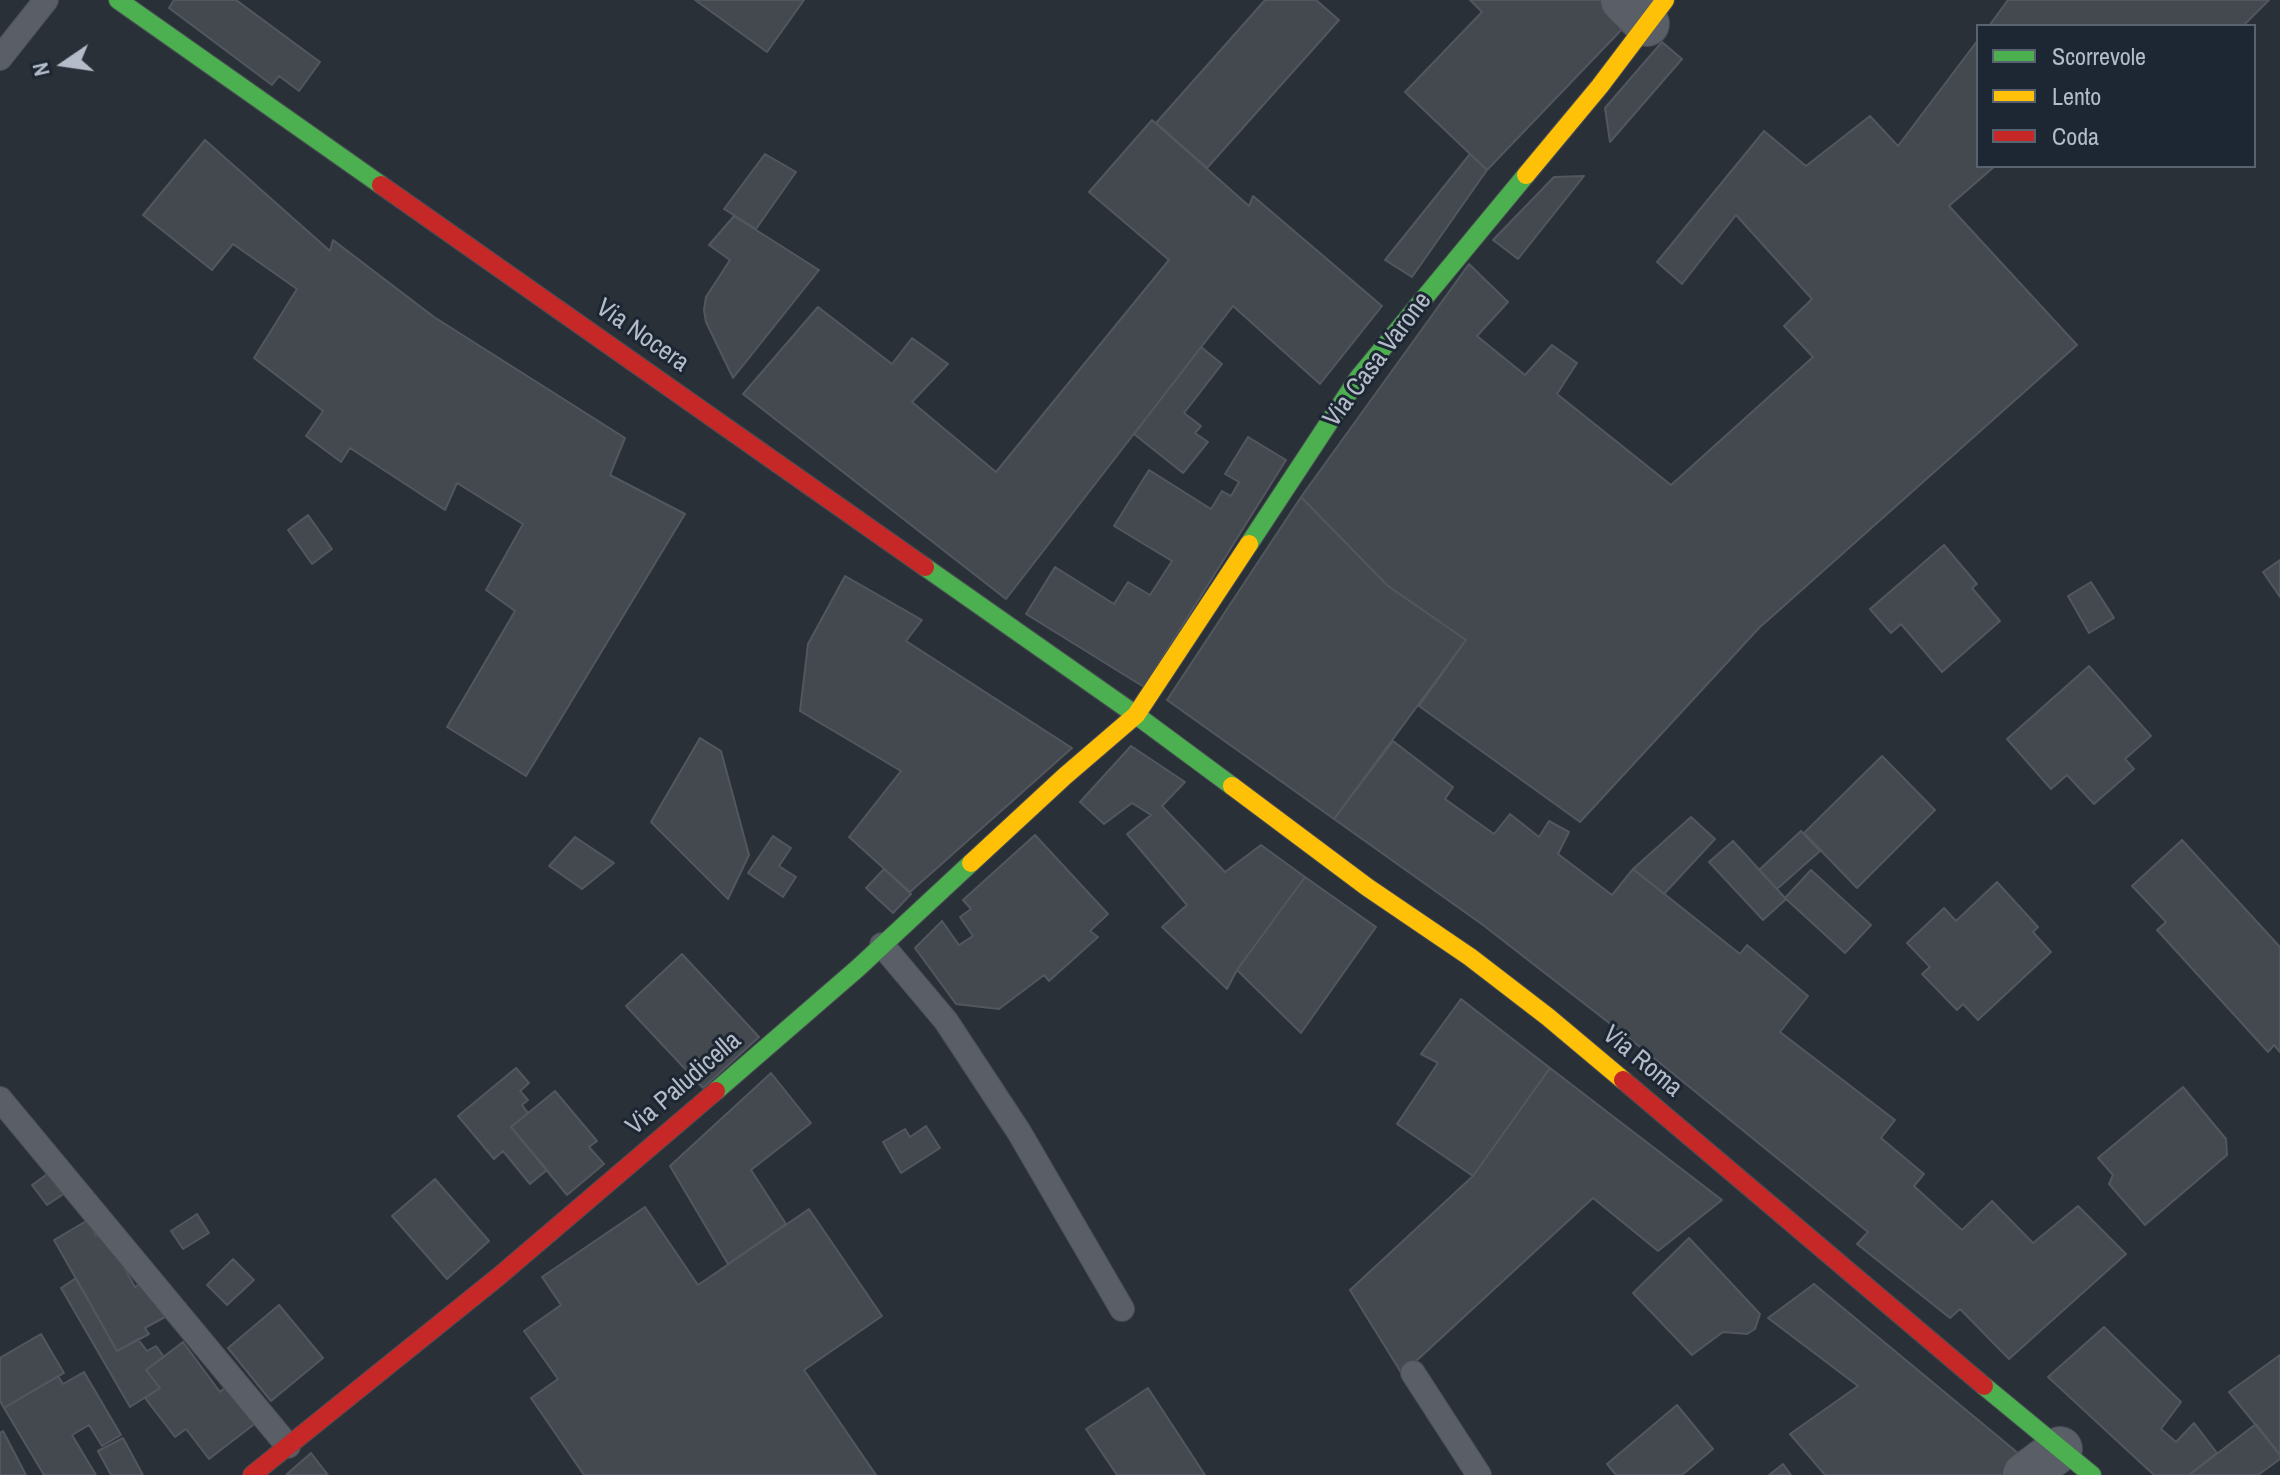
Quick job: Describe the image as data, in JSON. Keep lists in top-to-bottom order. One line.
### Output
{"streets":{"main road":["Via Nocera","Via Casa Varone","Via Roma","Via Paludicella"]},"crossings":[["Via Nocera","Via Casa Varone"],["Via Nocera","Via Roma"],["Via Nocera","Via Paludicella"],["Via Casa Varone","Via Roma"],["Via Casa Varone","Via Paludicella"],["Via Roma","Via Paludicella"]],"legend":["Scorrevole","Lento","Coda"],"north":"left"}
